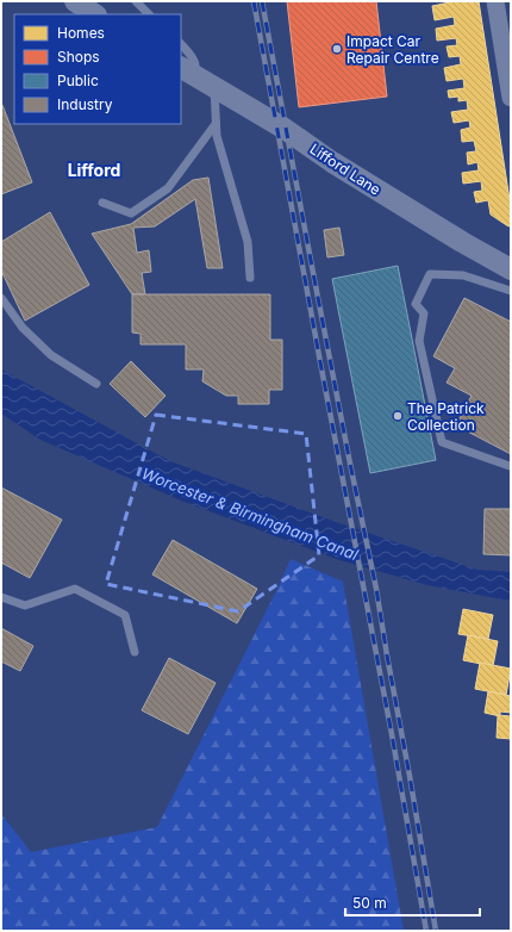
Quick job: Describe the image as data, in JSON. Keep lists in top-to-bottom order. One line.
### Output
{"streets":{"street":["Lifford Lane"]},"districts":["Lifford"],"water":["Worcester & Birmingham Canal"],"places":["Impact Car Repair Centre","The Patrick Collection"],"legend":["Homes","Shops","Public","Industry"],"scale_bar":"50 m"}
